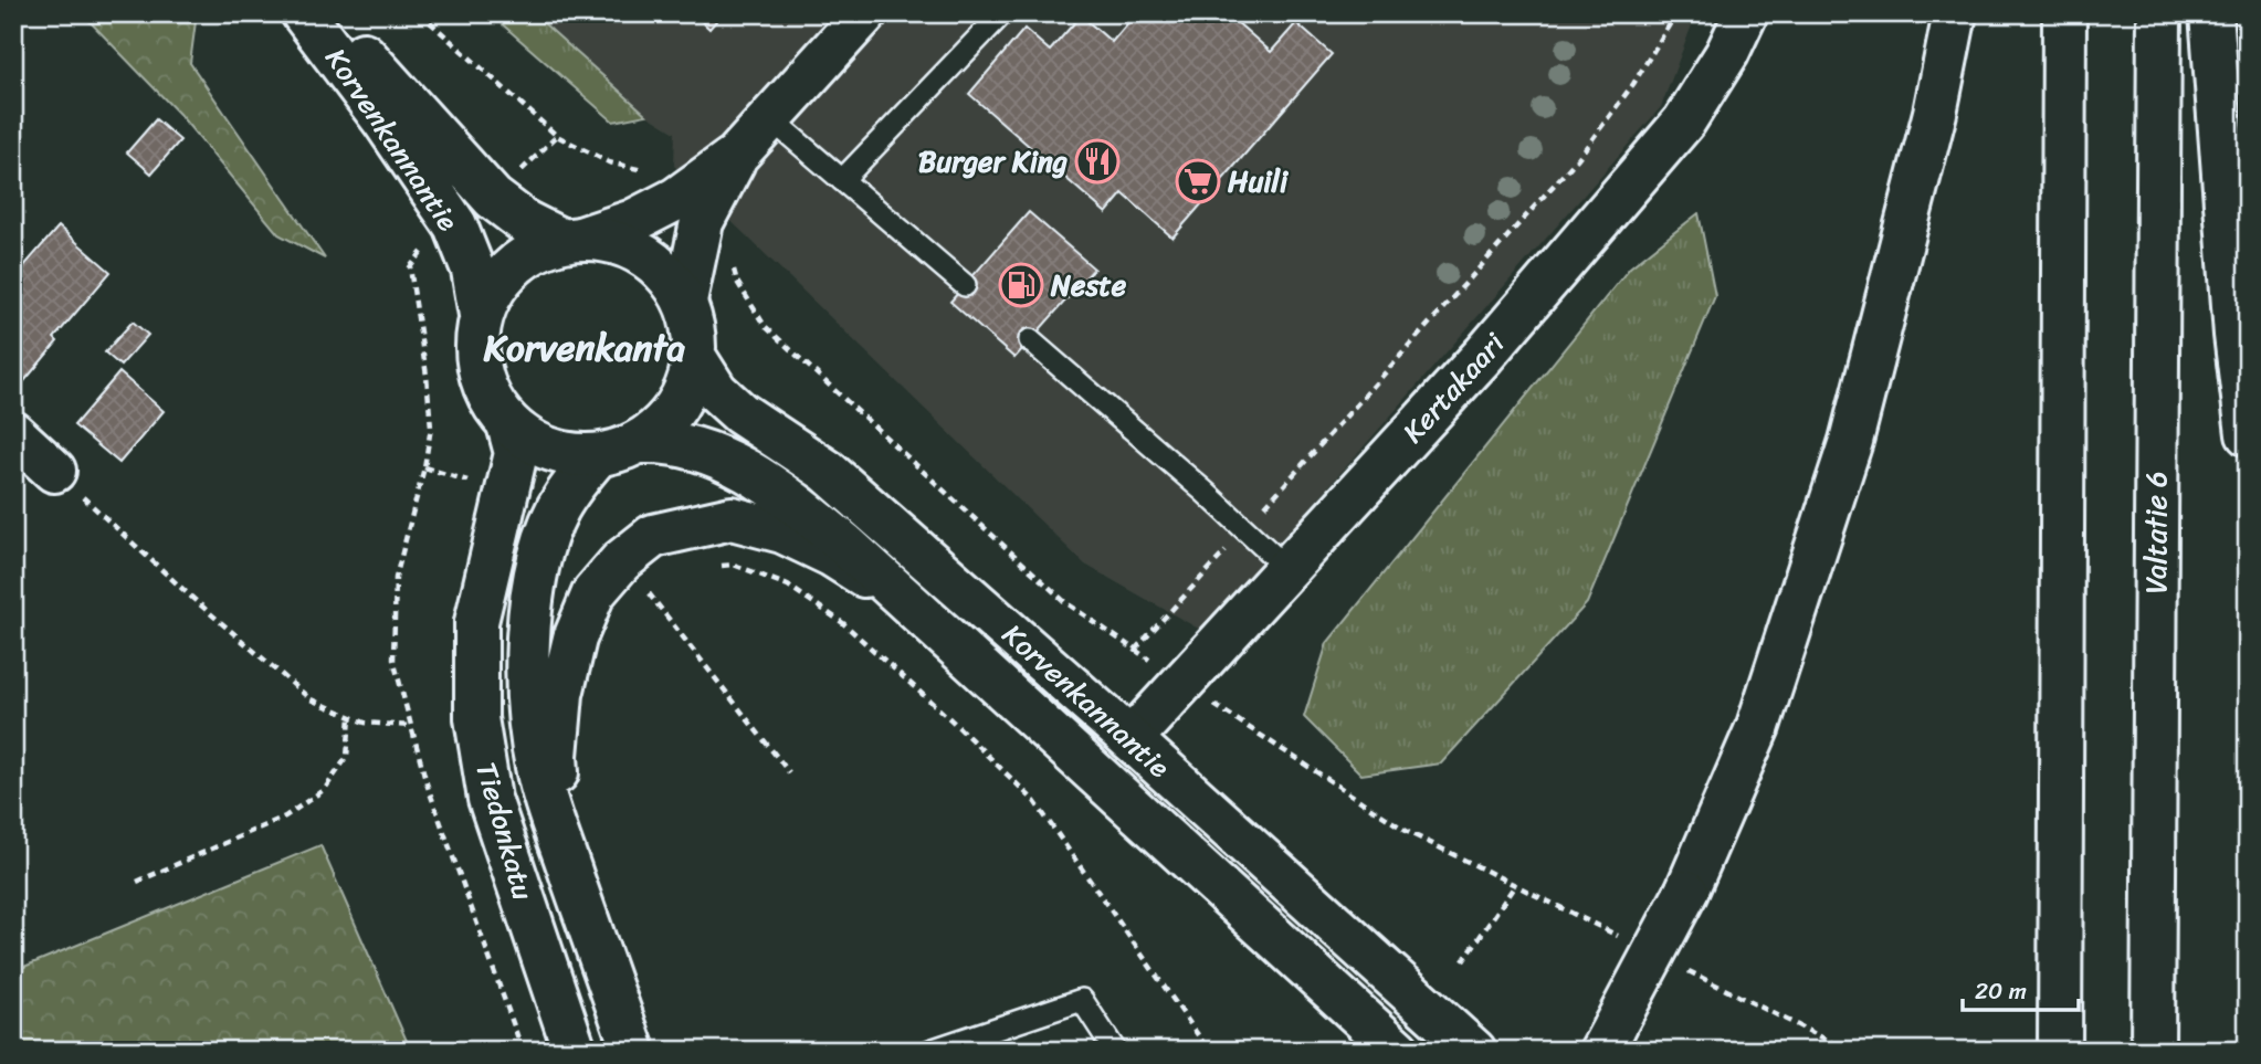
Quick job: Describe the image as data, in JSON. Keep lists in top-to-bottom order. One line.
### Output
{"streets":{"main road":["Korvenkannantie","Kertakaari","Valtatie 6","Tiedonkatu"]},"crossings":[["Korvenkannantie","Kertakaari"],["Korvenkannantie","Tiedonkatu"]],"districts":["Korvenkanta"],"places":{"restaurant":["Burger King"],"supermarket":["Huili"],"fuel station":["Neste"]},"scale_bar":"20 m"}
